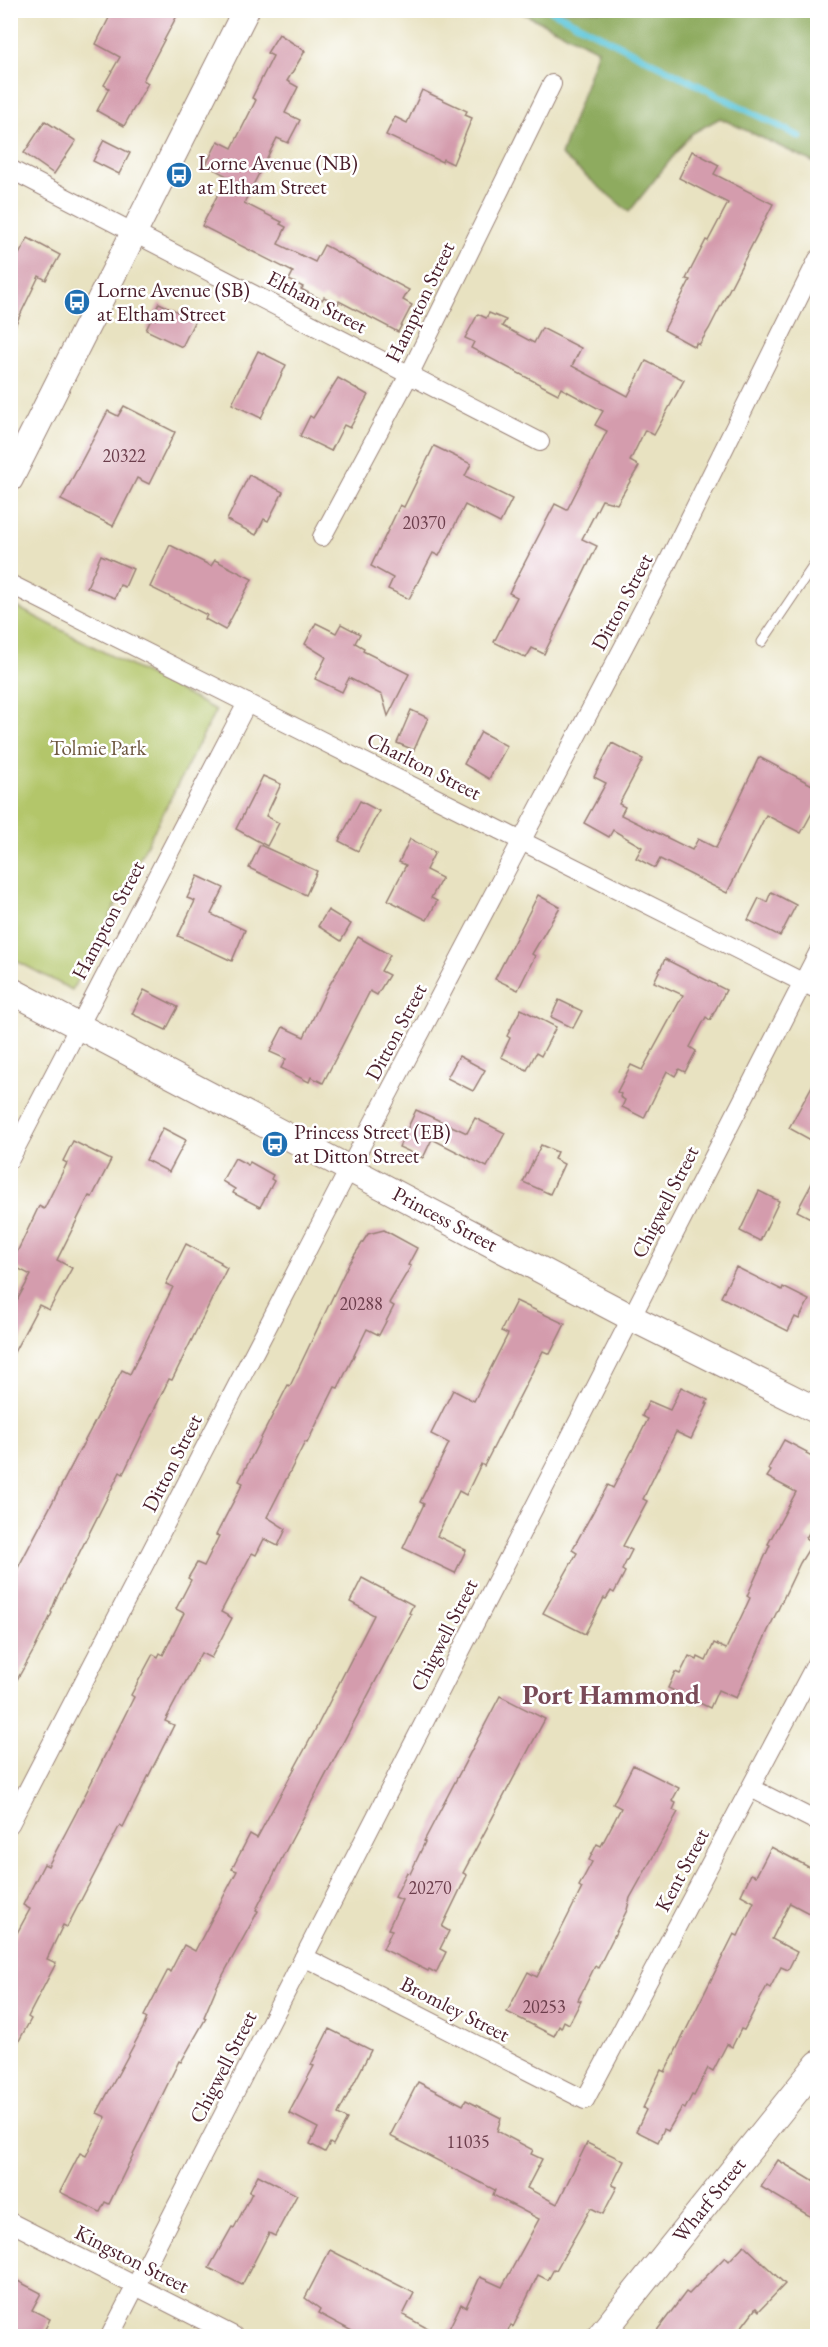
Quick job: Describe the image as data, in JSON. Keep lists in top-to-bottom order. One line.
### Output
{"streets":{"street":["Eltham Street","Hampton Street","Ditton Street","Charlton Street","Chigwell Street","Princess Street","Kent Street","Bromley Street","Wharf Street","Kingston Street"]},"crossings":[["Eltham Street","Hampton Street"],["Hampton Street","Charlton Street"],["Hampton Street","Princess Street"],["Ditton Street","Charlton Street"],["Ditton Street","Princess Street"],["Charlton Street","Chigwell Street"],["Chigwell Street","Princess Street"],["Chigwell Street","Bromley Street"],["Chigwell Street","Kingston Street"],["Kent Street","Bromley Street"]],"districts":["Port Hammond"],"parks":["Tolmie Park"],"places":{"bus stop":["Lorne Avenue (NB) at Eltham Street","Lorne Avenue (SB) at Eltham Street","Princess Street (EB) at Ditton Street"]},"house_numbers":["20322","20370","20288","20270","20253","11035"]}
